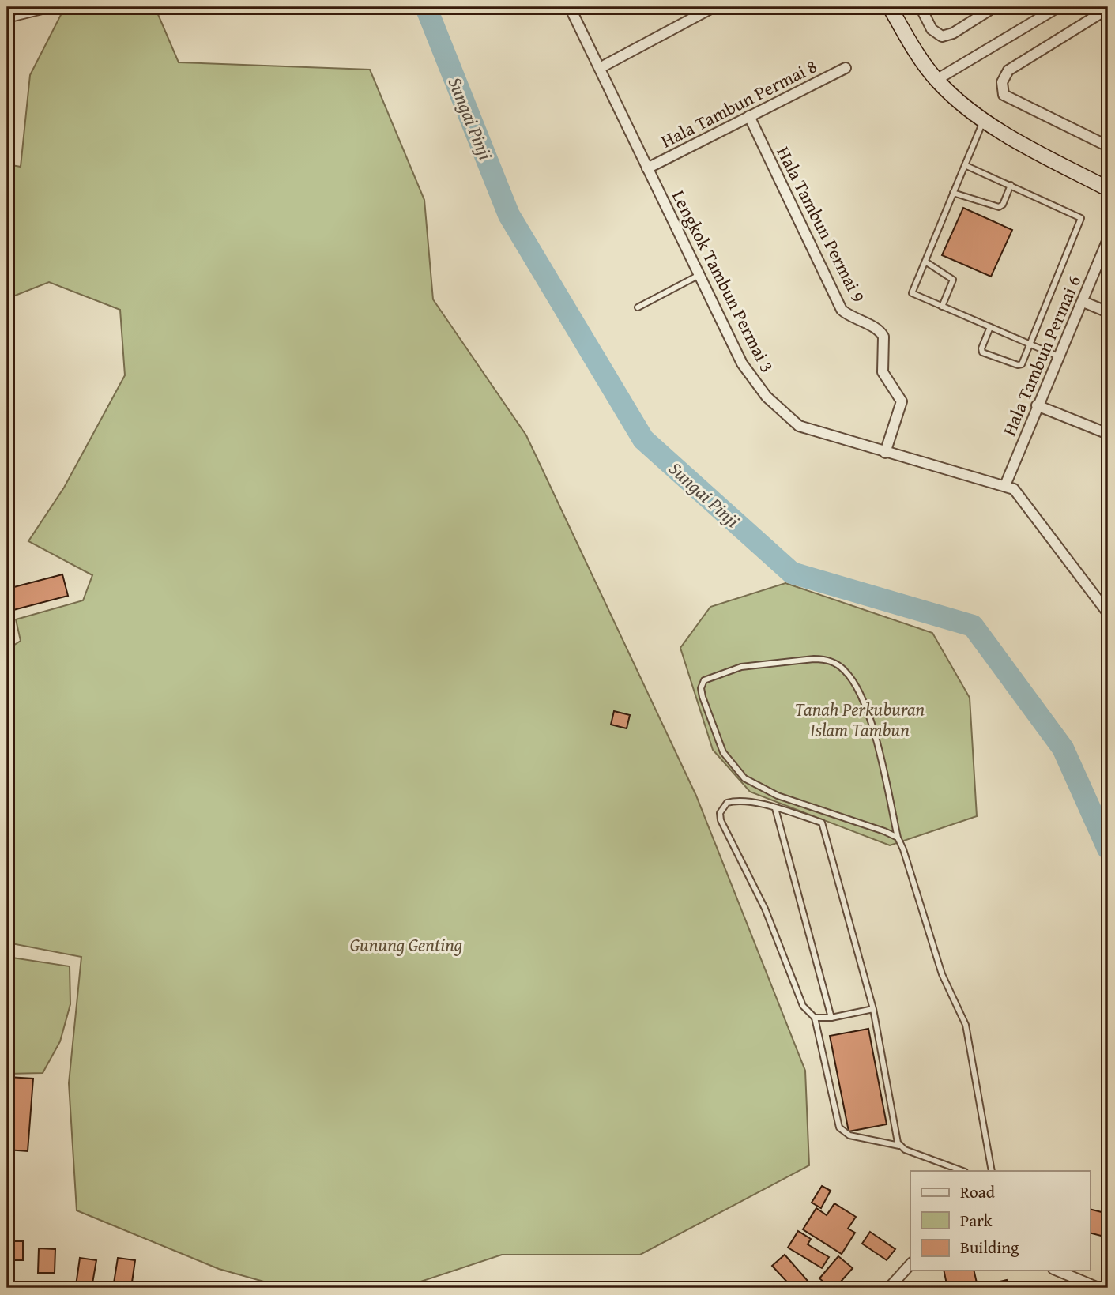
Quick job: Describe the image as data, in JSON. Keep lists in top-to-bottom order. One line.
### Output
{"streets":{"street":["Hala Tambun Permai 8","Hala Tambun Permai 9","Lengkok Tambun Permai 3","Hala Tambun Permai 6"]},"crossings":[["Hala Tambun Permai 8","Hala Tambun Permai 9"],["Hala Tambun Permai 8","Lengkok Tambun Permai 3"],["Hala Tambun Permai 9","Lengkok Tambun Permai 3"],["Lengkok Tambun Permai 3","Hala Tambun Permai 6"]],"water":["Sungai Pinji"],"parks":["Tanah Perkuburan Islam Tambun","Gunung Genting"],"legend":["Road","Park","Building"]}
